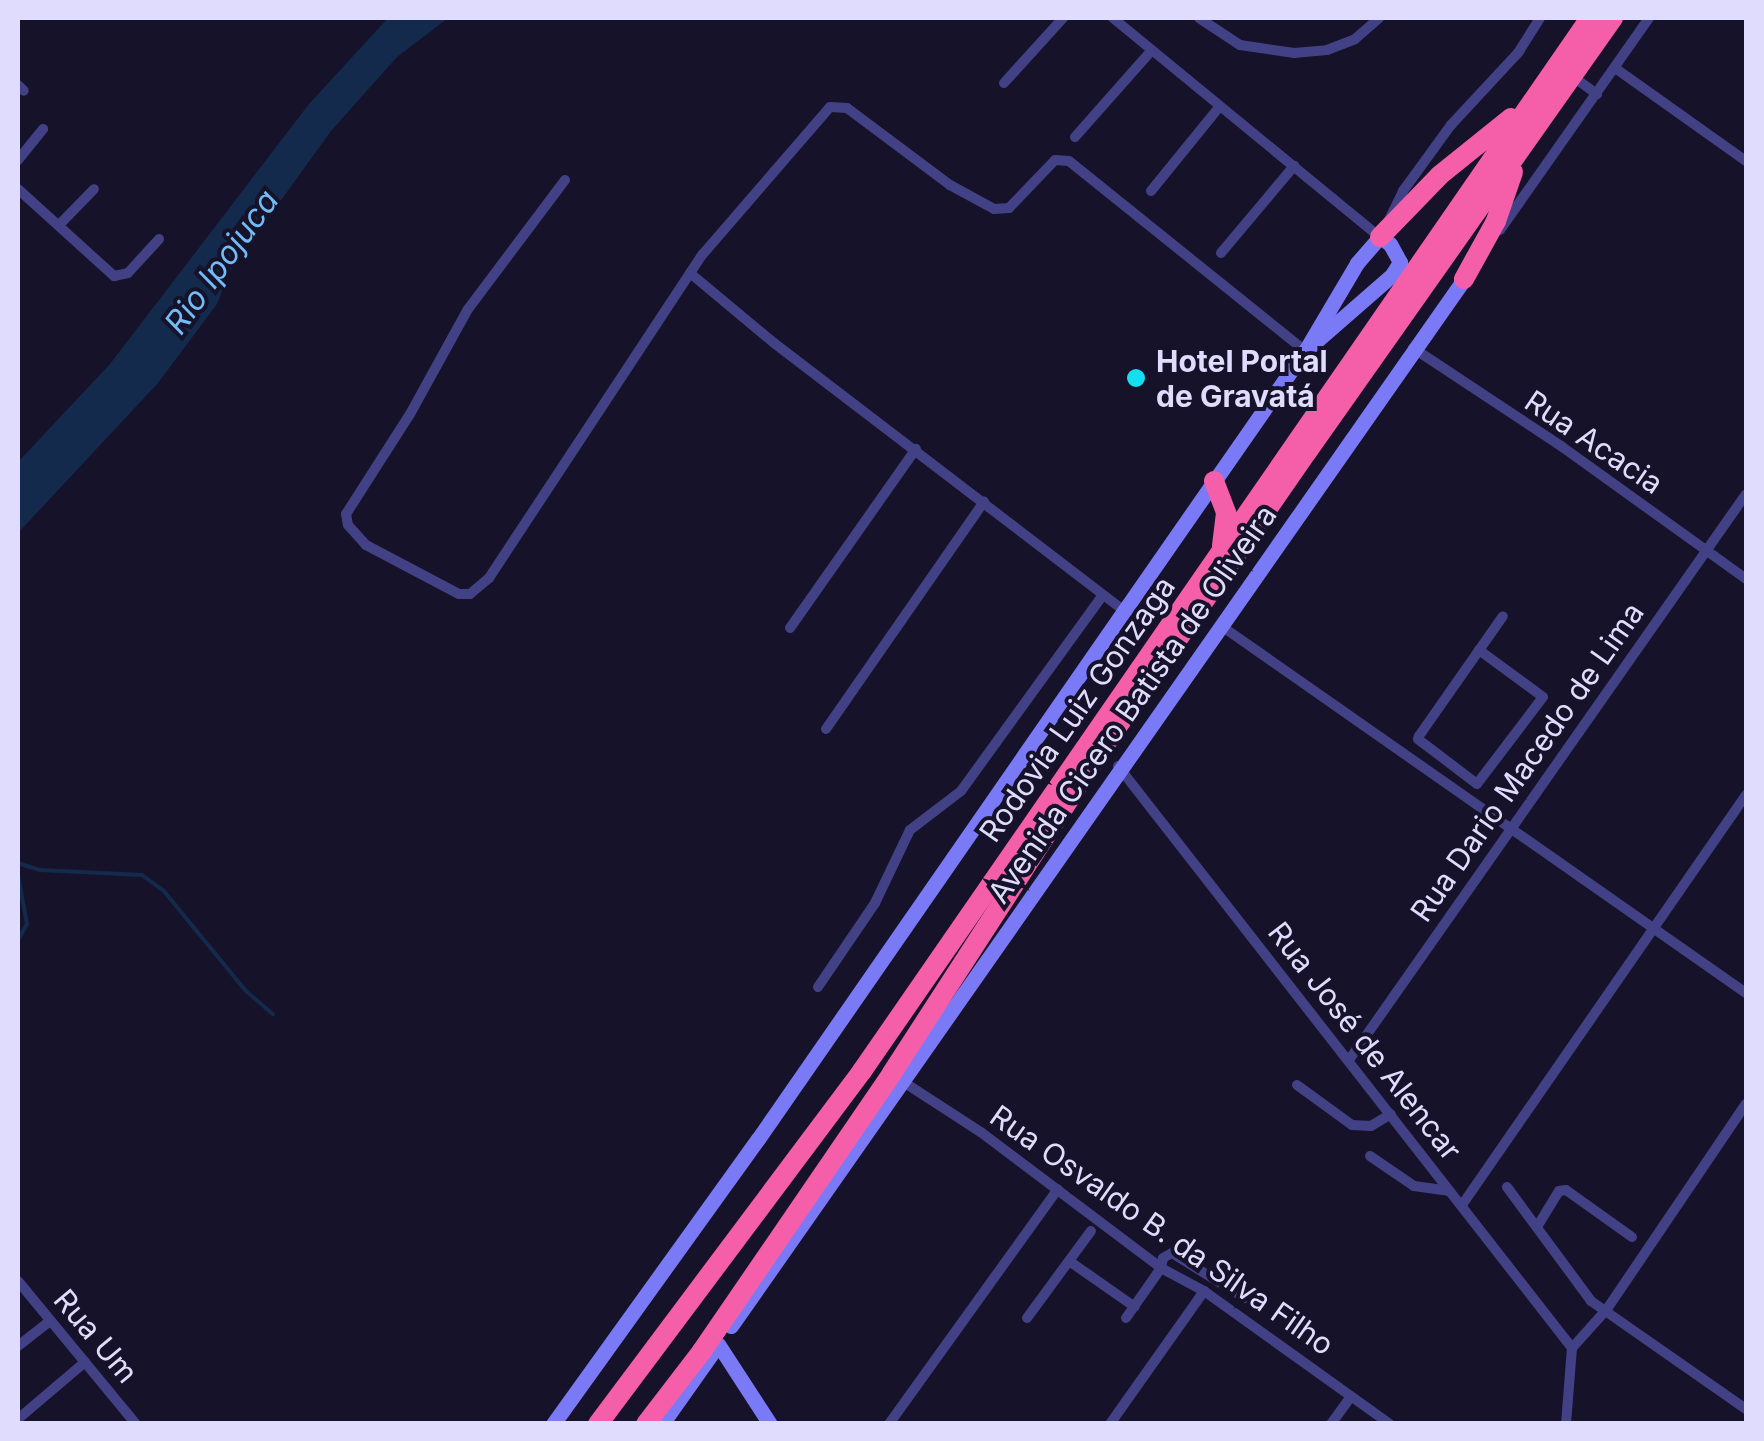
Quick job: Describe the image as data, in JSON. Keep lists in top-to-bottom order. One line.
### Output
{"streets":{"highway":["Rodovia Luiz Gonzaga"],"main road":["Avenida Cicero Batista de Oliveira"],"street":["Rua Acacia","Rua Dario Macedo de Lima","Rua José de Alencar","Rua Osvaldo B. da Silva Filho","Rua Um"]},"crossings":[["Rua Acacia","Avenida Cicero Batista de Oliveira"],["Rua Acacia","Rua Dario Macedo de Lima"],["Avenida Cicero Batista de Oliveira","Rua José de Alencar"],["Avenida Cicero Batista de Oliveira","Rua Osvaldo B. da Silva Filho"],["Rua Dario Macedo de Lima","Rua José de Alencar"]],"water":["Rio Ipojuca"],"places":["Hotel Portal de Gravatá"]}
